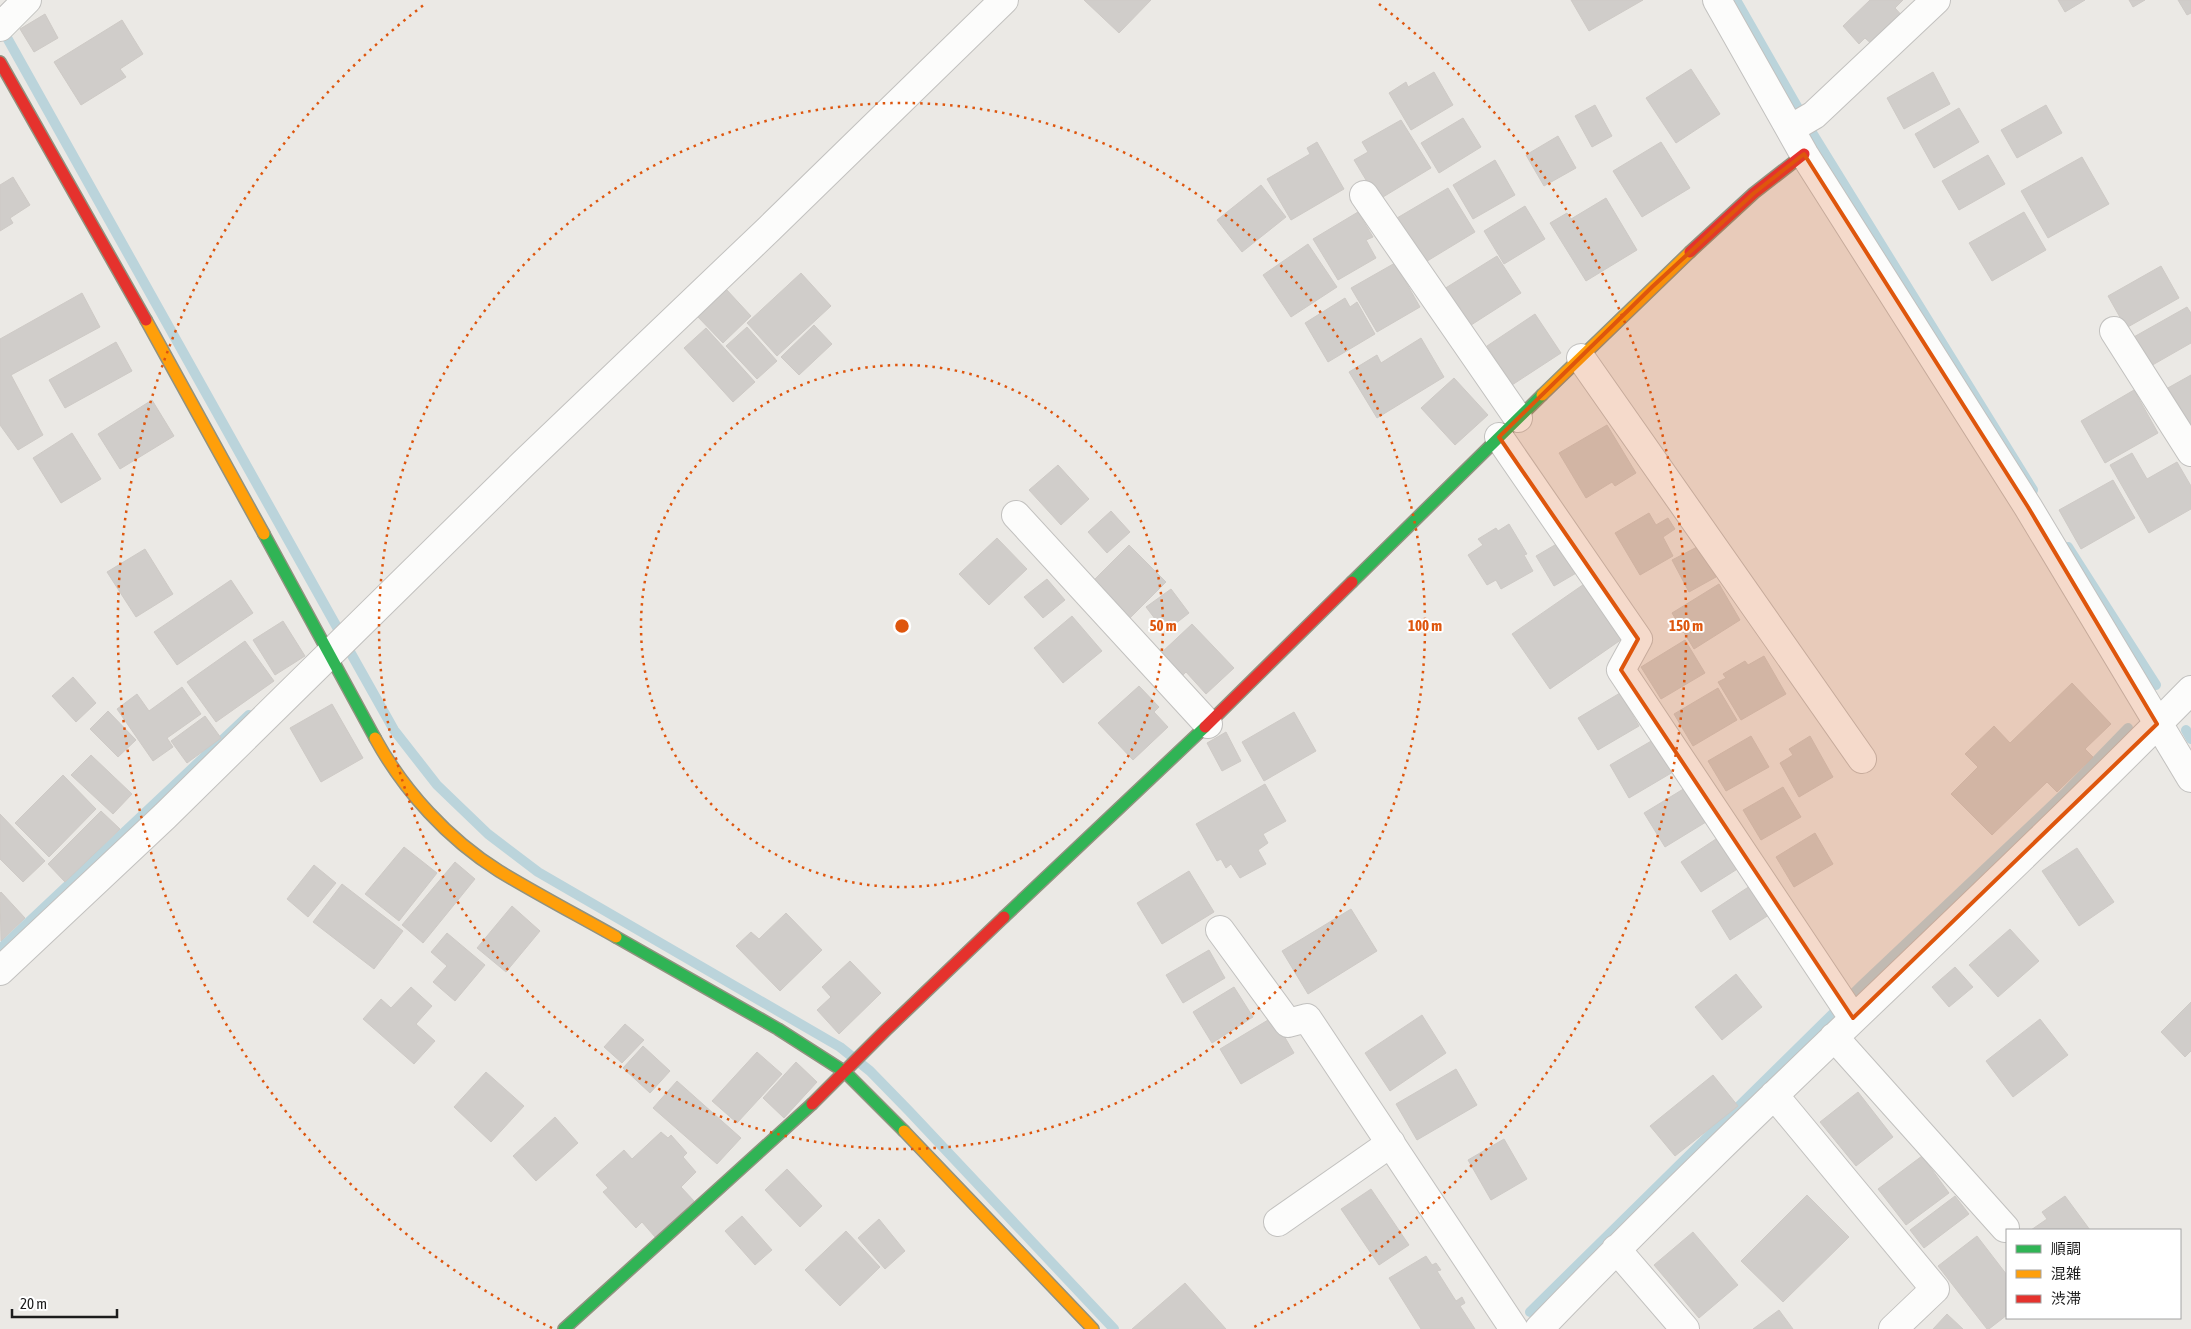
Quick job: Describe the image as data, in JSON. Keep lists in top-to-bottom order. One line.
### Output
{"legend":["順調","混雑","渋滞"],"scale_bar":"20 m","rings":["50 m","100 m","150 m"]}
